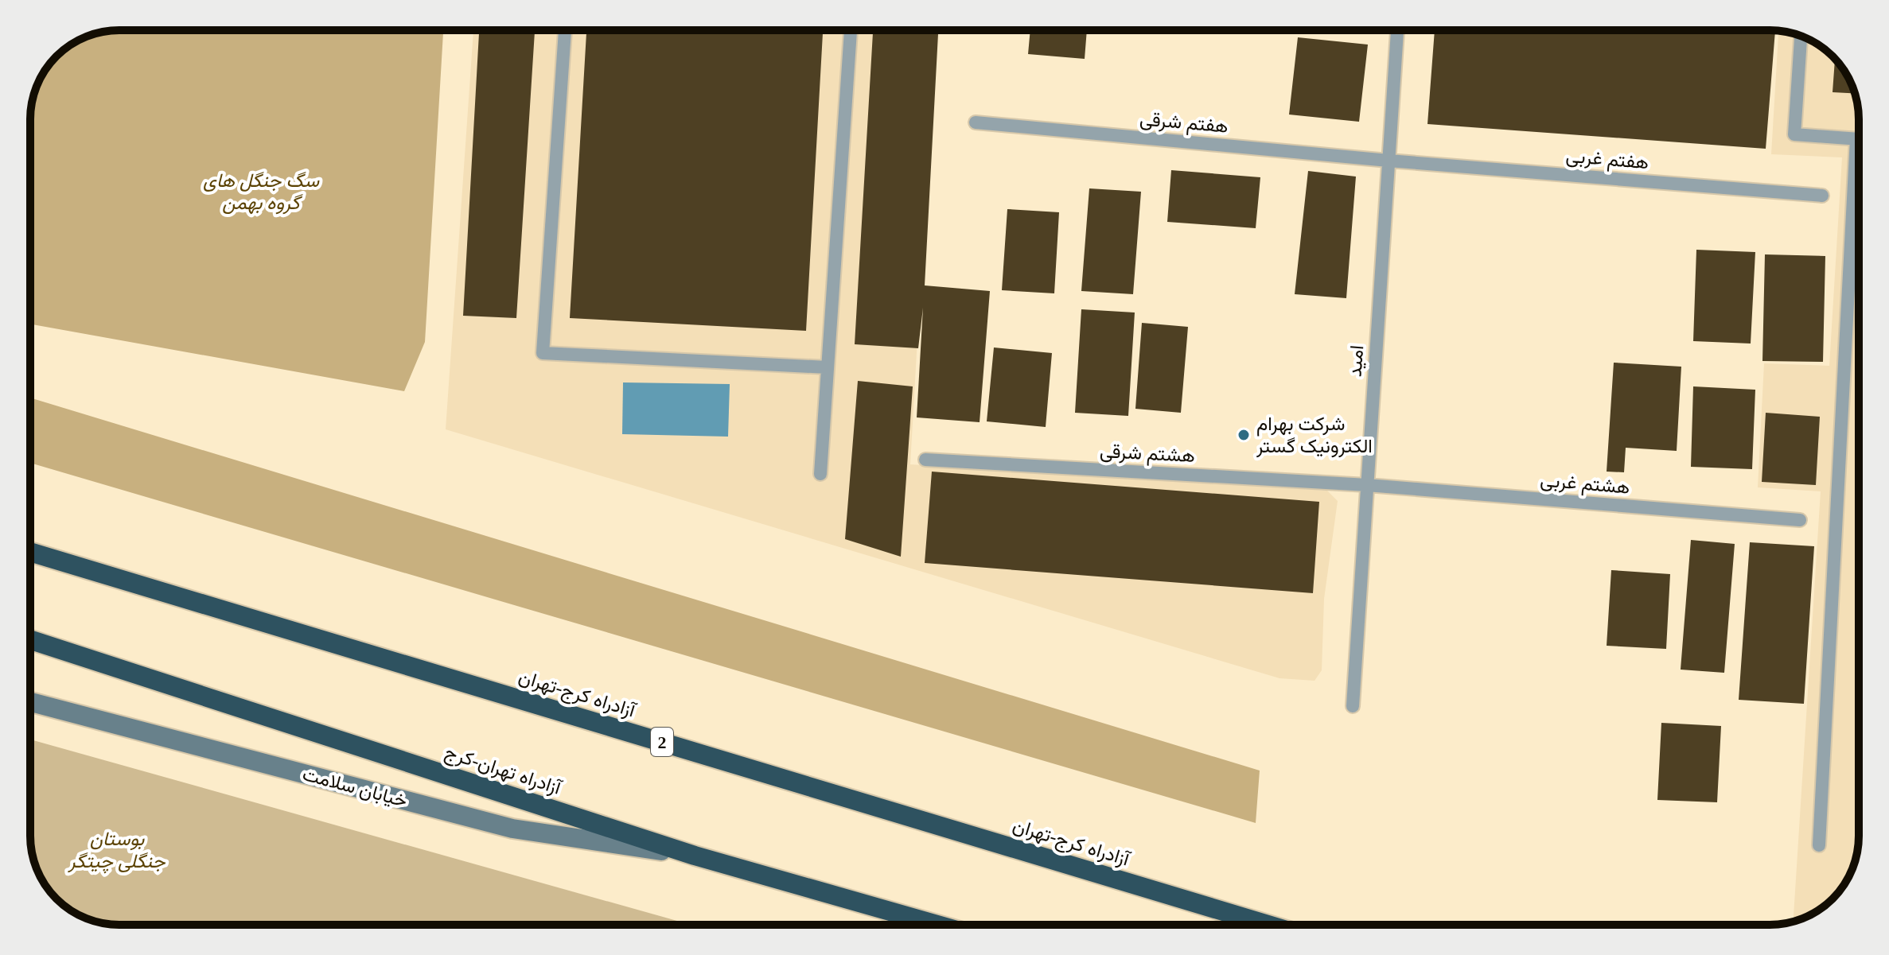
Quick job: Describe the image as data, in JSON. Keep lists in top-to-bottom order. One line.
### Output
{"streets":{"highway":["آزادراه کرج-تهران","2","آزادراه تهران-کرج"],"main road":["خیابان سلامت"],"lane":["هفتم شرقی","هفتم غربی","امید","هشتم شرقی","هشتم غربی"]},"crossings":[["هفتم شرقی","هفتم غربی"],["هفتم شرقی","امید"],["هفتم غربی","امید"],["امید","هشتم شرقی"],["امید","هشتم غربی"],["هشتم شرقی","هشتم غربی"],["آزادراه تهران-کرج","خیابان سلامت"]],"parks":["سگ جنگل های گروه بهمن","بوستان جنگلی چیتگر"],"places":["شرکت بهرام الکترونیک گستر"]}
